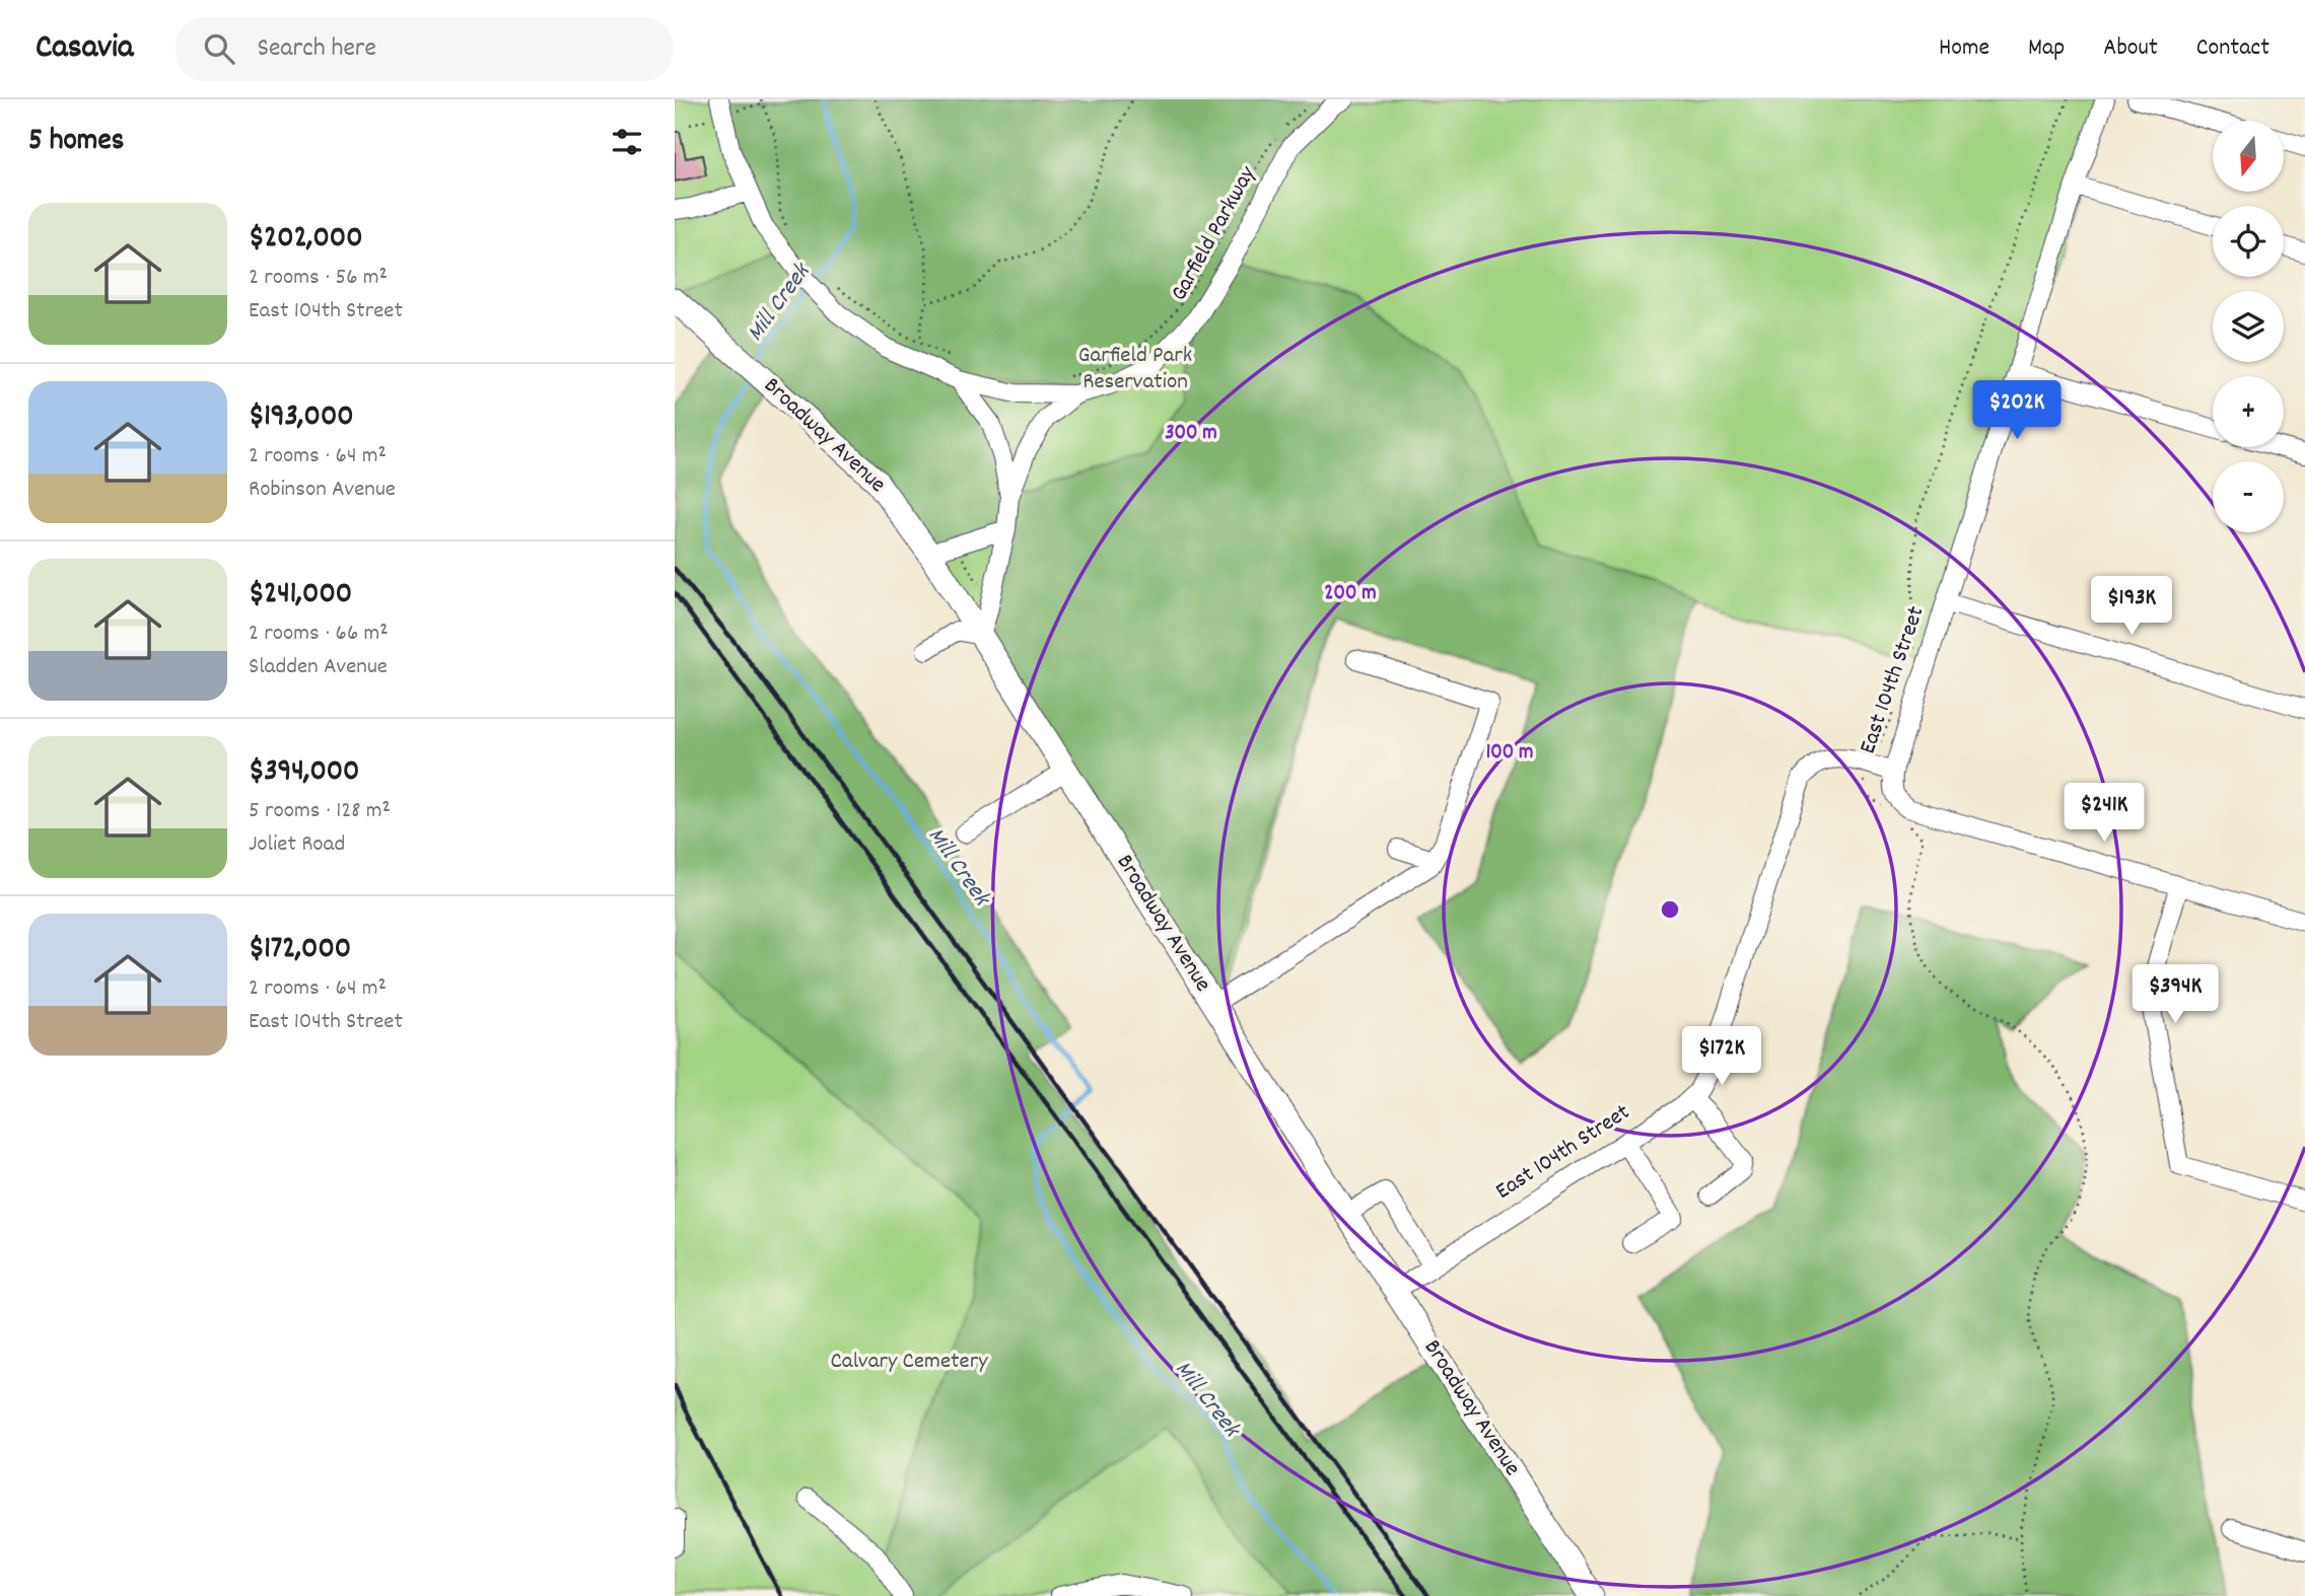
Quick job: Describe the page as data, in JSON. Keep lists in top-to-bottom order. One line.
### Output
{"streets":{"main road":["Broadway Avenue"],"street":["Garfield Parkway","East 104th Street"]},"crossings":[["Garfield Parkway","Broadway Avenue"],["Broadway Avenue","East 104th Street"]],"water":["Mill Creek"],"parks":["Garfield Park Reservation","Calvary Cemetery"],"north":"bottom","page":{"header":"Casavia","search":"Search here","nav":["Home","Map","About","Contact"],"heading":"5 homes","map_buttons":["+","−"],"list":[{"name":"$202,000","note":"2 rooms · 56 m² · East 104th Street"},{"name":"$193,000","note":"2 rooms · 64 m² · Robinson Avenue"},{"name":"$241,000","note":"2 rooms · 66 m² · Sladden Avenue"},{"name":"$394,000","note":"5 rooms · 128 m² · Joliet Road"},{"name":"$172,000","note":"2 rooms · 64 m² · East 104th Street"}],"price":["$202K","$193K","$241K","$394K","$172K"]},"rings":["300 m","200 m","100 m"]}
